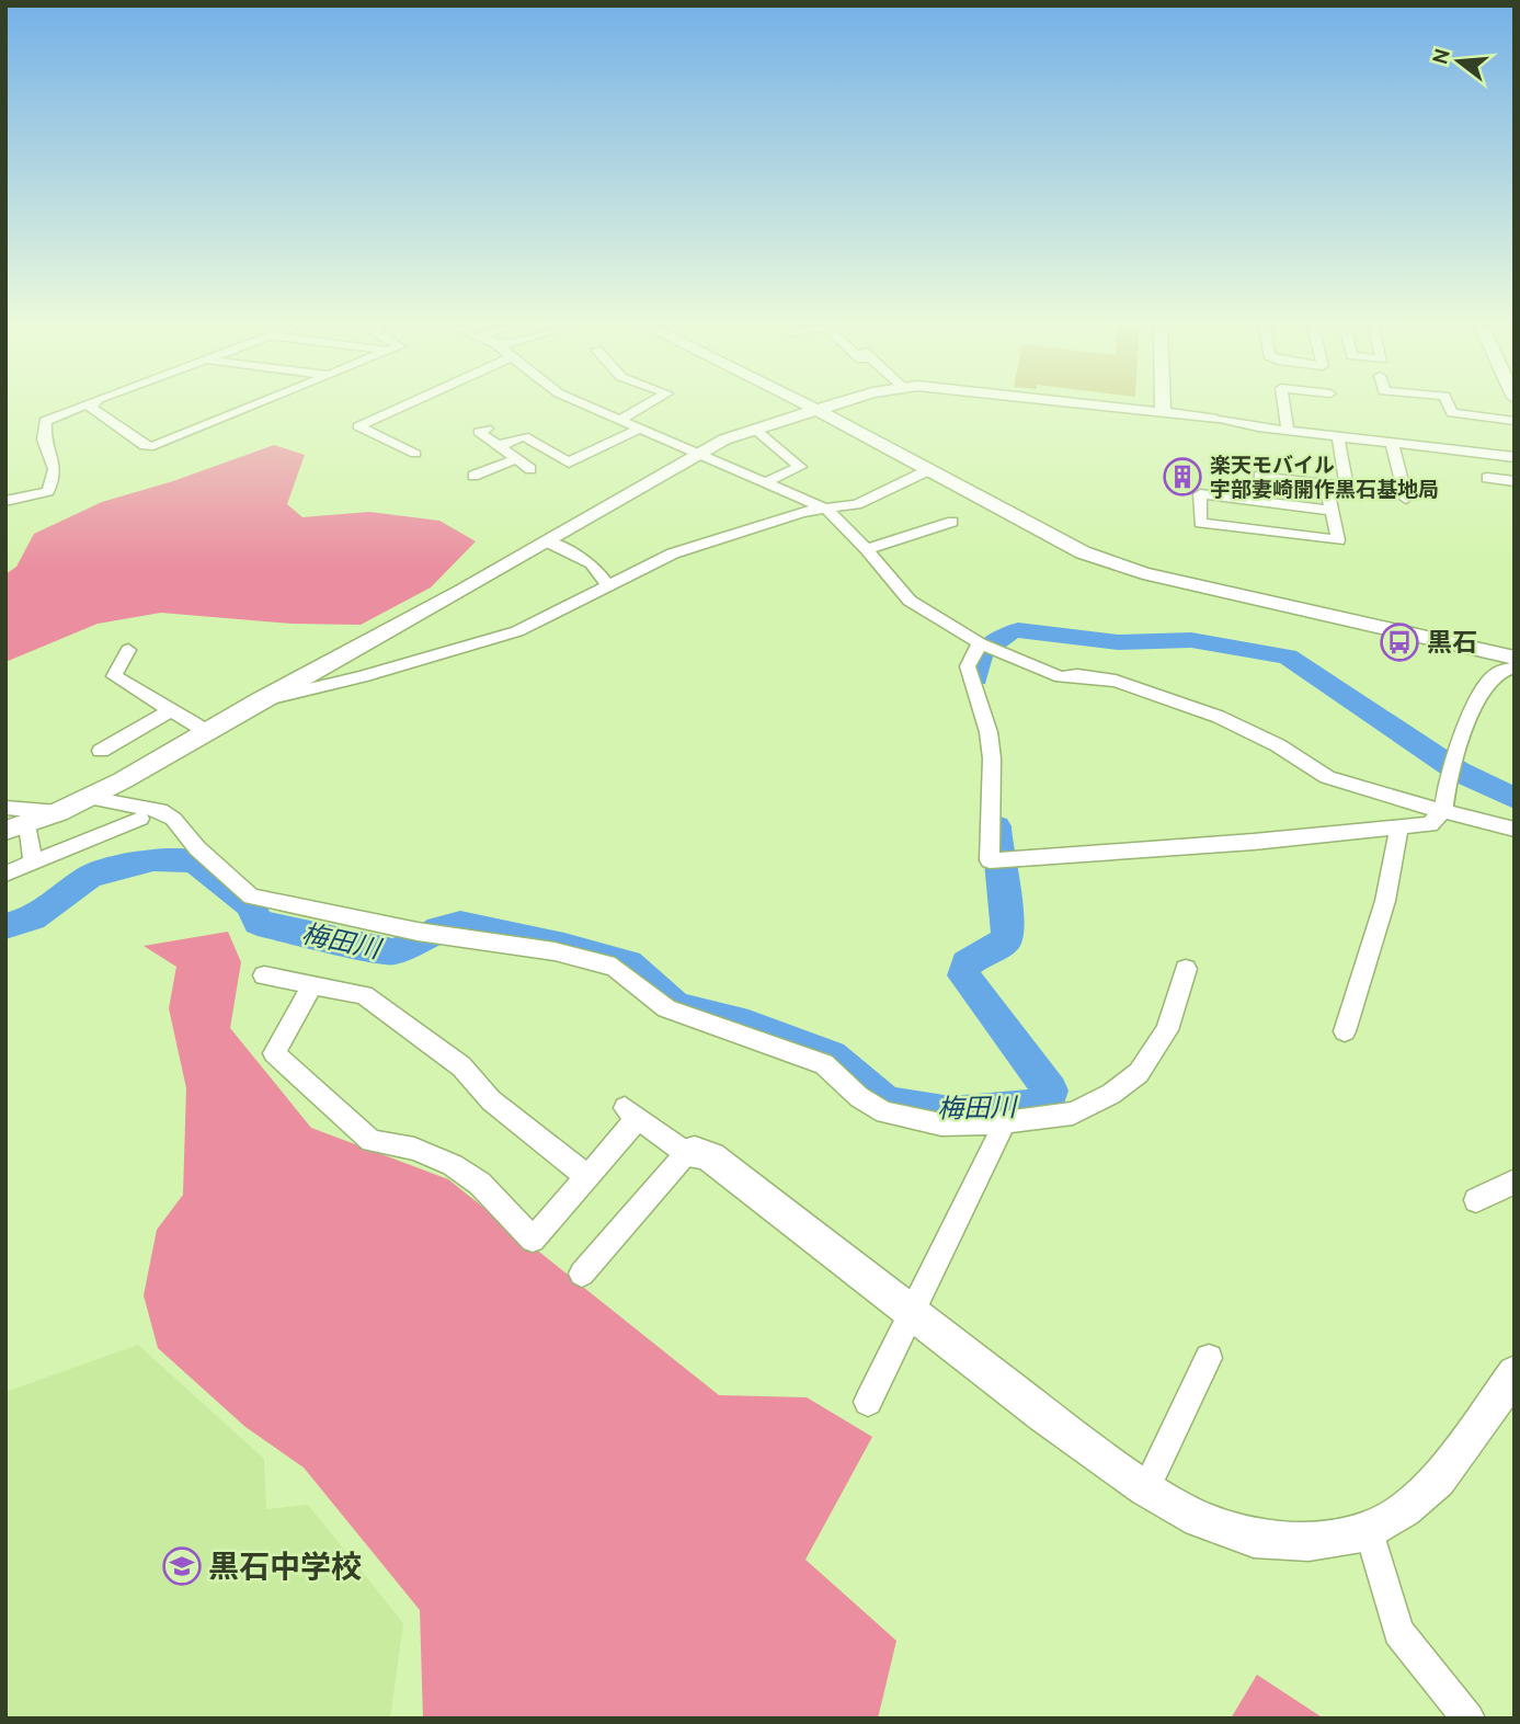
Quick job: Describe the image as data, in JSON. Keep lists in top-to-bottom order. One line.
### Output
{"water":["梅田川"],"places":{"building":["楽天モバイル 宇部妻崎開作黒石基地局"],"bus stop":["黒石"],"school or university":["黒石中学校"]},"north":"left"}
